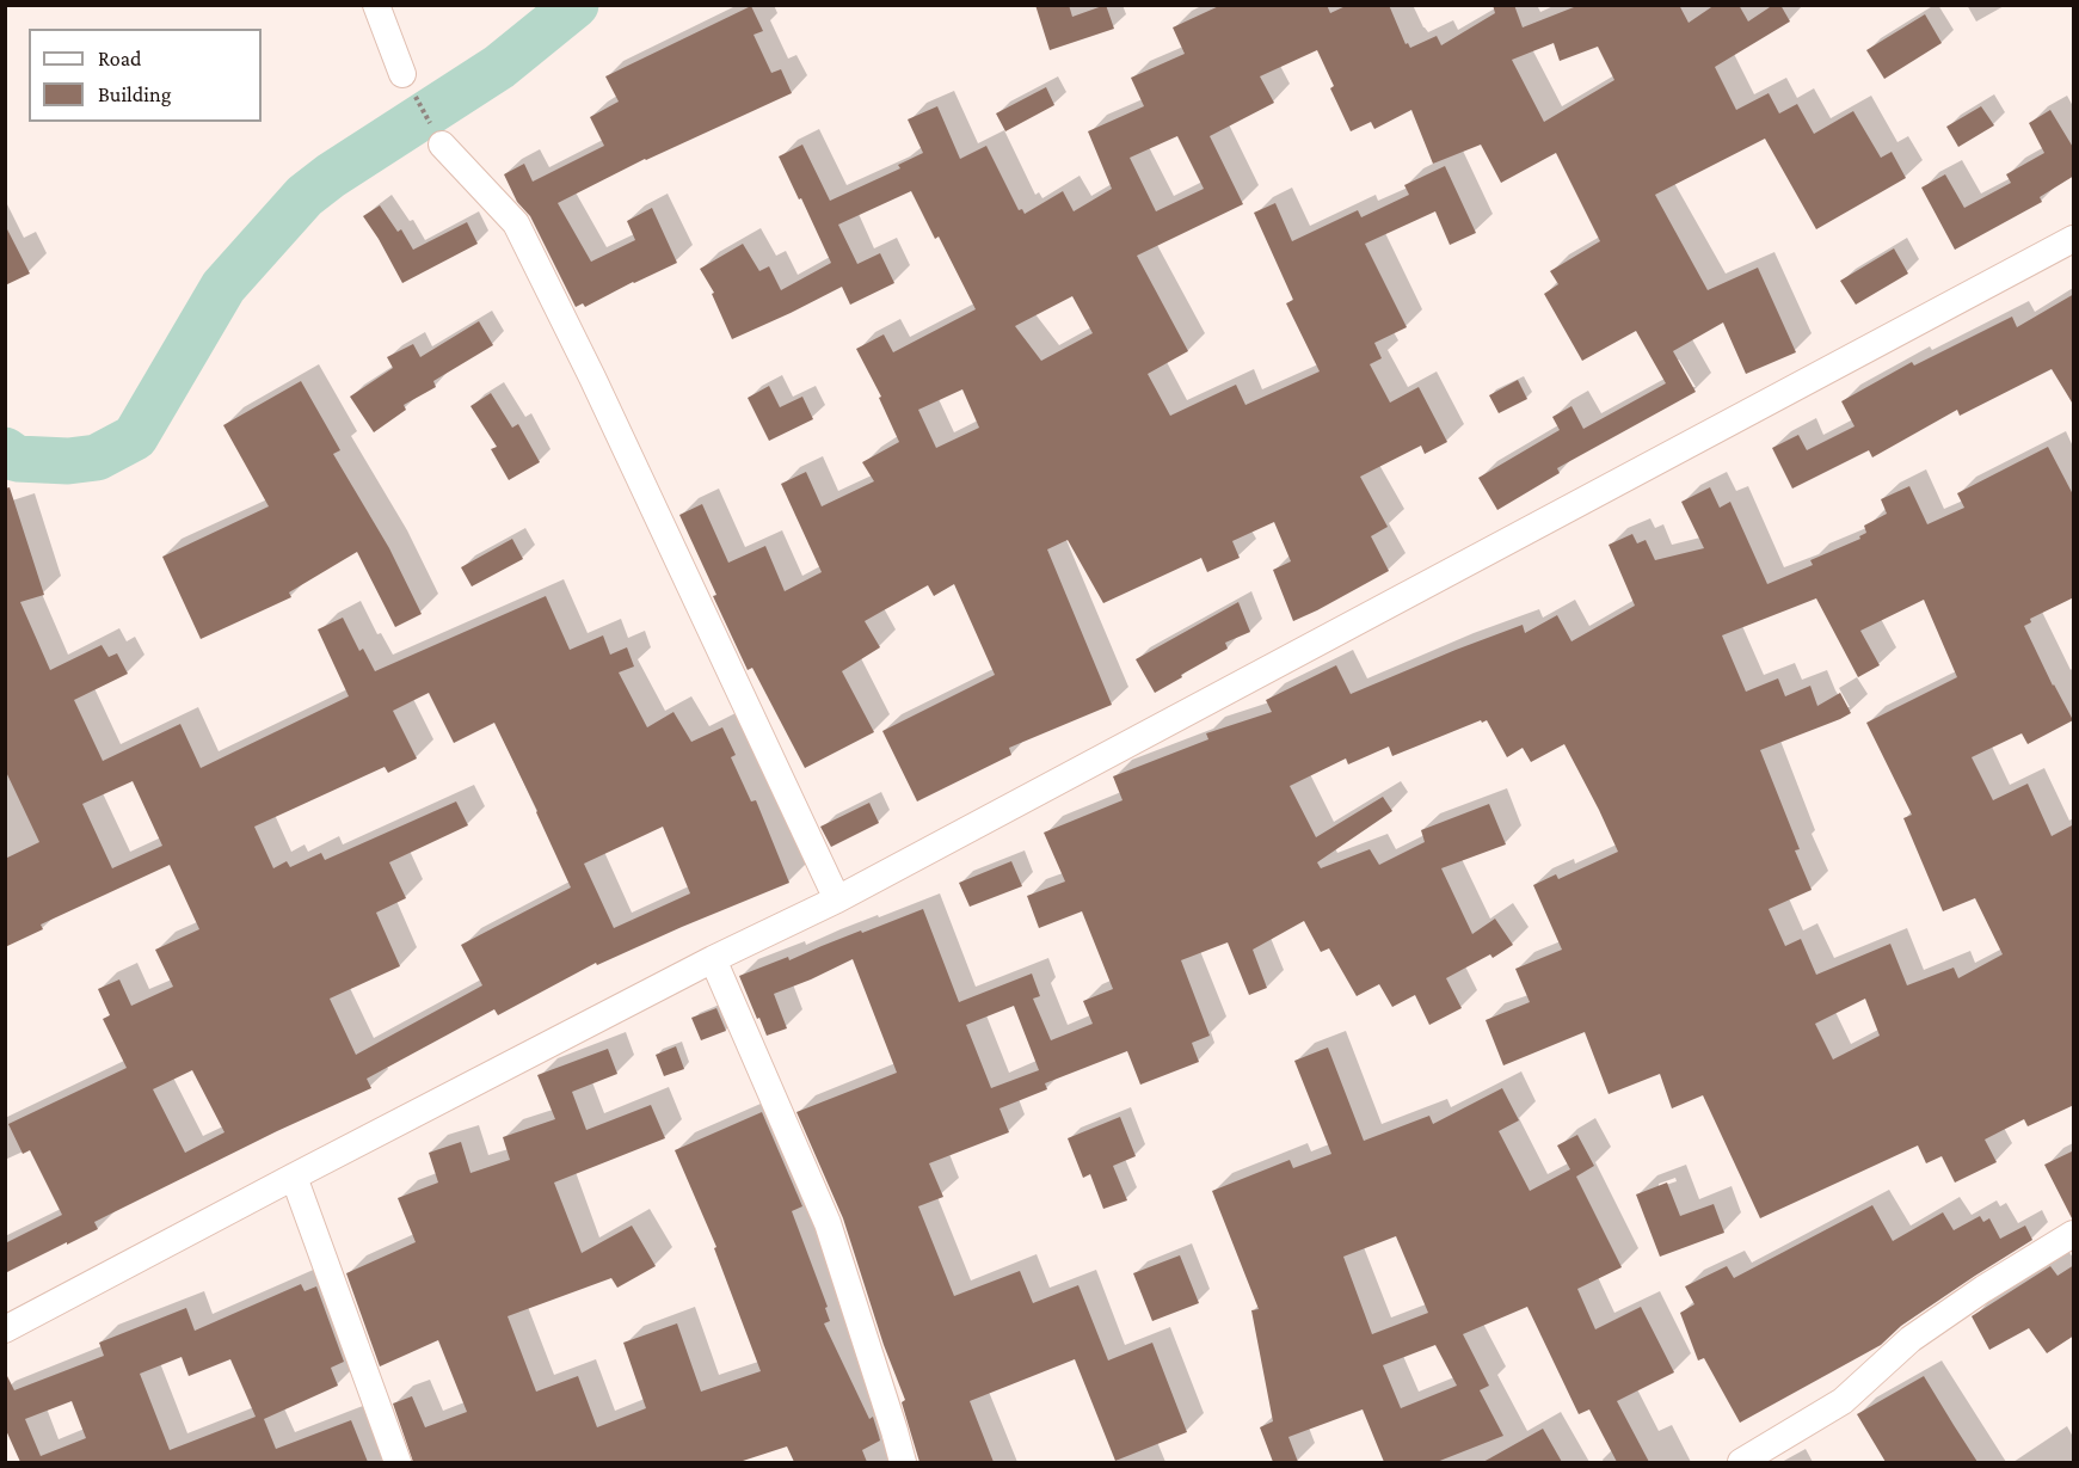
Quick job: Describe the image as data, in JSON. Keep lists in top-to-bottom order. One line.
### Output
{"legend":["Road","Building"]}
